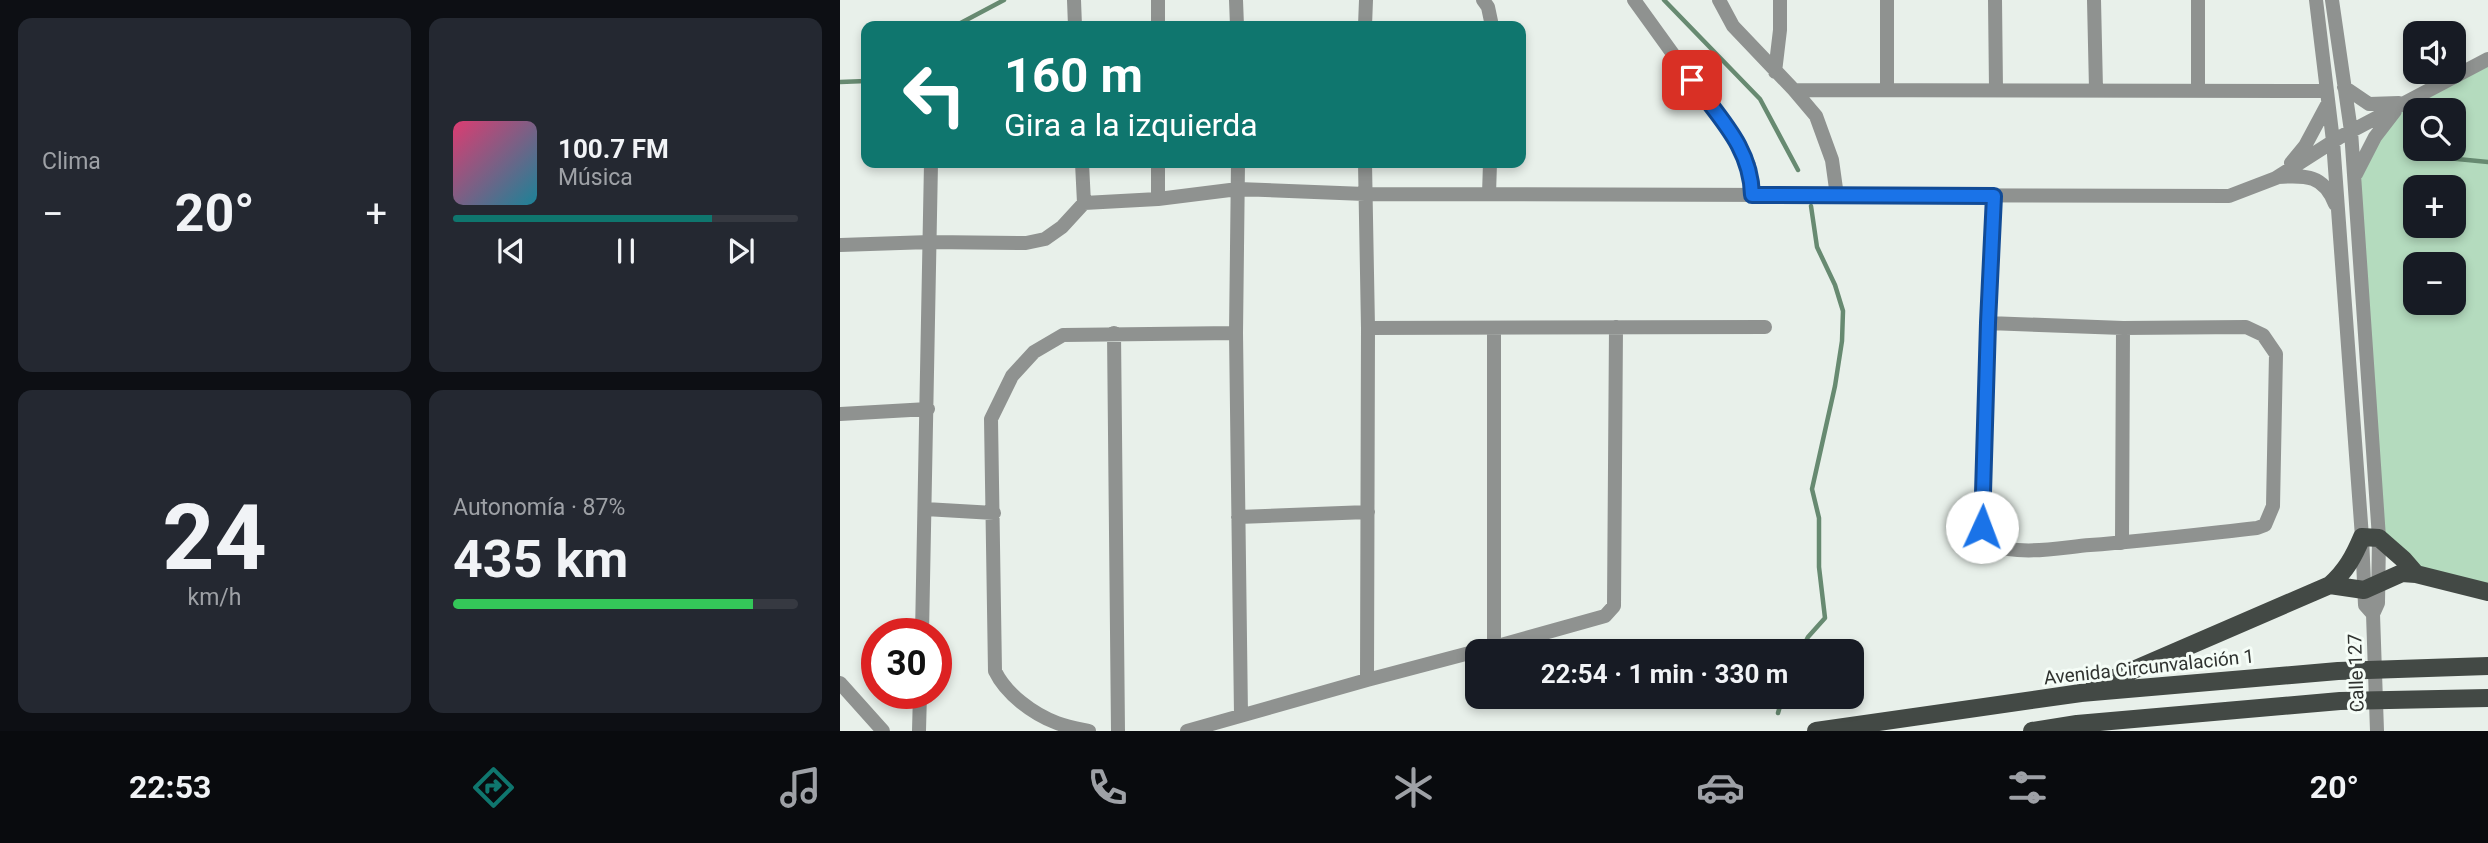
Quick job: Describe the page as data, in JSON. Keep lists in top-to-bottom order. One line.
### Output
{"streets":{"main road":["Avenida Circunvalación 1"],"street":["Calle 127"]},"page":{"tile":["Clima",["24","km/h"],["Autonomía · 87%","435 km"]],"map_buttons":["+","−"],"turn":["160 m","Gira a la izquierda"],"song":["100.7 FM","Música"],"heat":["−","20°","+"],"limit":"30","trip":"22:54 · 1 min · 330 m","tabs":["22:53","20°"]}}
